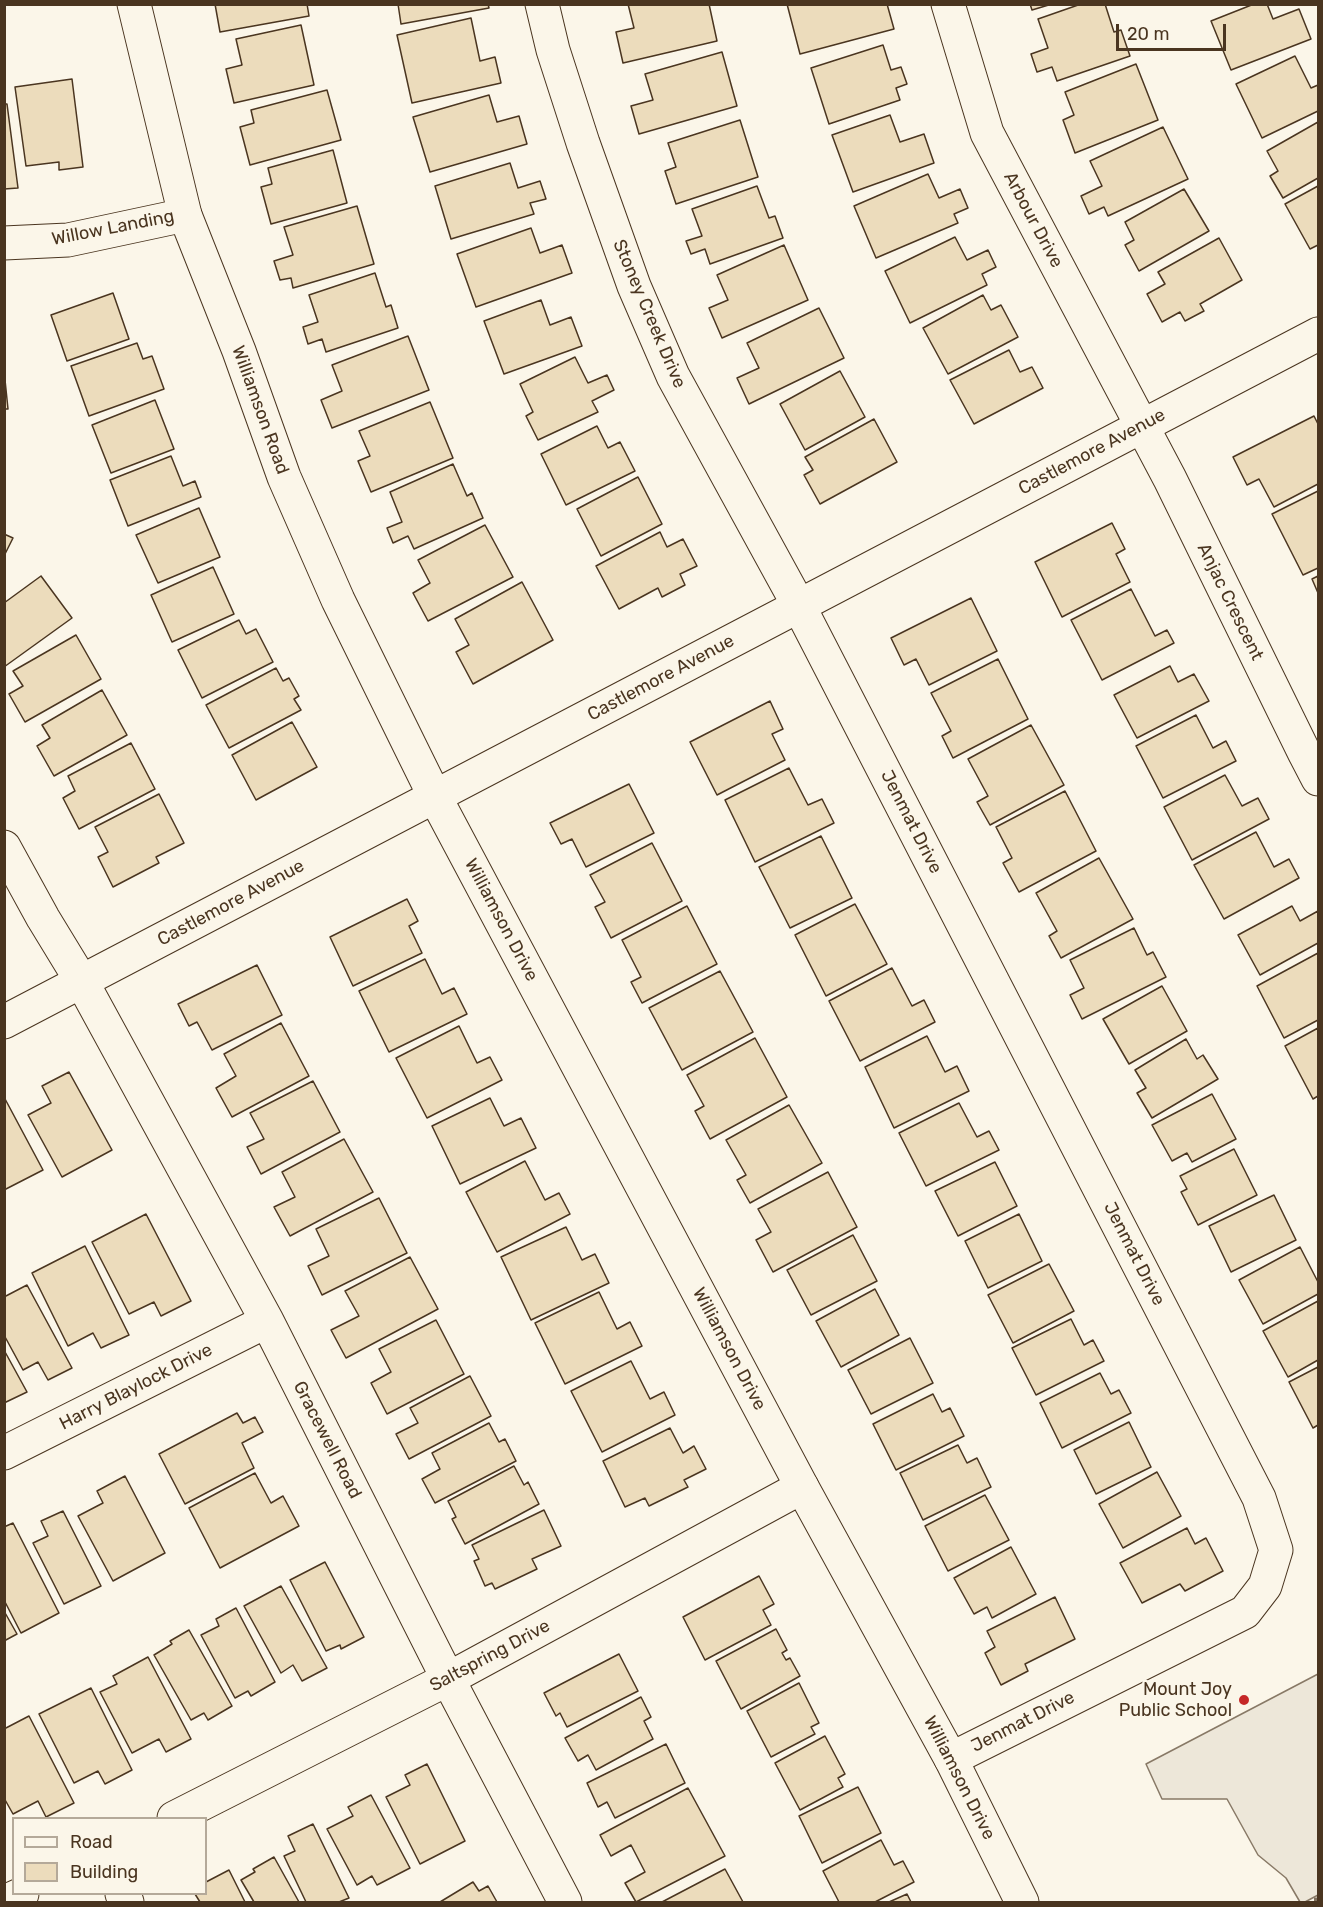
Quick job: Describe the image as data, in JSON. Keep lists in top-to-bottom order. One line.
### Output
{"streets":{"street":["Arbour Drive","Willow Landing","Stoney Creek Drive","Williamson Road","Castlemore Avenue","Anjac Crescent","Jenmat Drive","Williamson Drive","Harry Blaylock Drive","Gracewell Road","Saltspring Drive"]},"crossings":[["Arbour Drive","Castlemore Avenue"],["Arbour Drive","Anjac Crescent"],["Willow Landing","Williamson Road"],["Stoney Creek Drive","Castlemore Avenue"],["Stoney Creek Drive","Jenmat Drive"],["Williamson Road","Castlemore Avenue"],["Williamson Road","Williamson Drive"],["Castlemore Avenue","Anjac Crescent"],["Castlemore Avenue","Jenmat Drive"],["Castlemore Avenue","Williamson Drive"],["Castlemore Avenue","Gracewell Road"],["Jenmat Drive","Williamson Drive"],["Williamson Drive","Saltspring Drive"],["Harry Blaylock Drive","Gracewell Road"],["Gracewell Road","Saltspring Drive"]],"places":["Mount Joy Public School"],"legend":["Road","Building"],"scale_bar":"20 m"}
